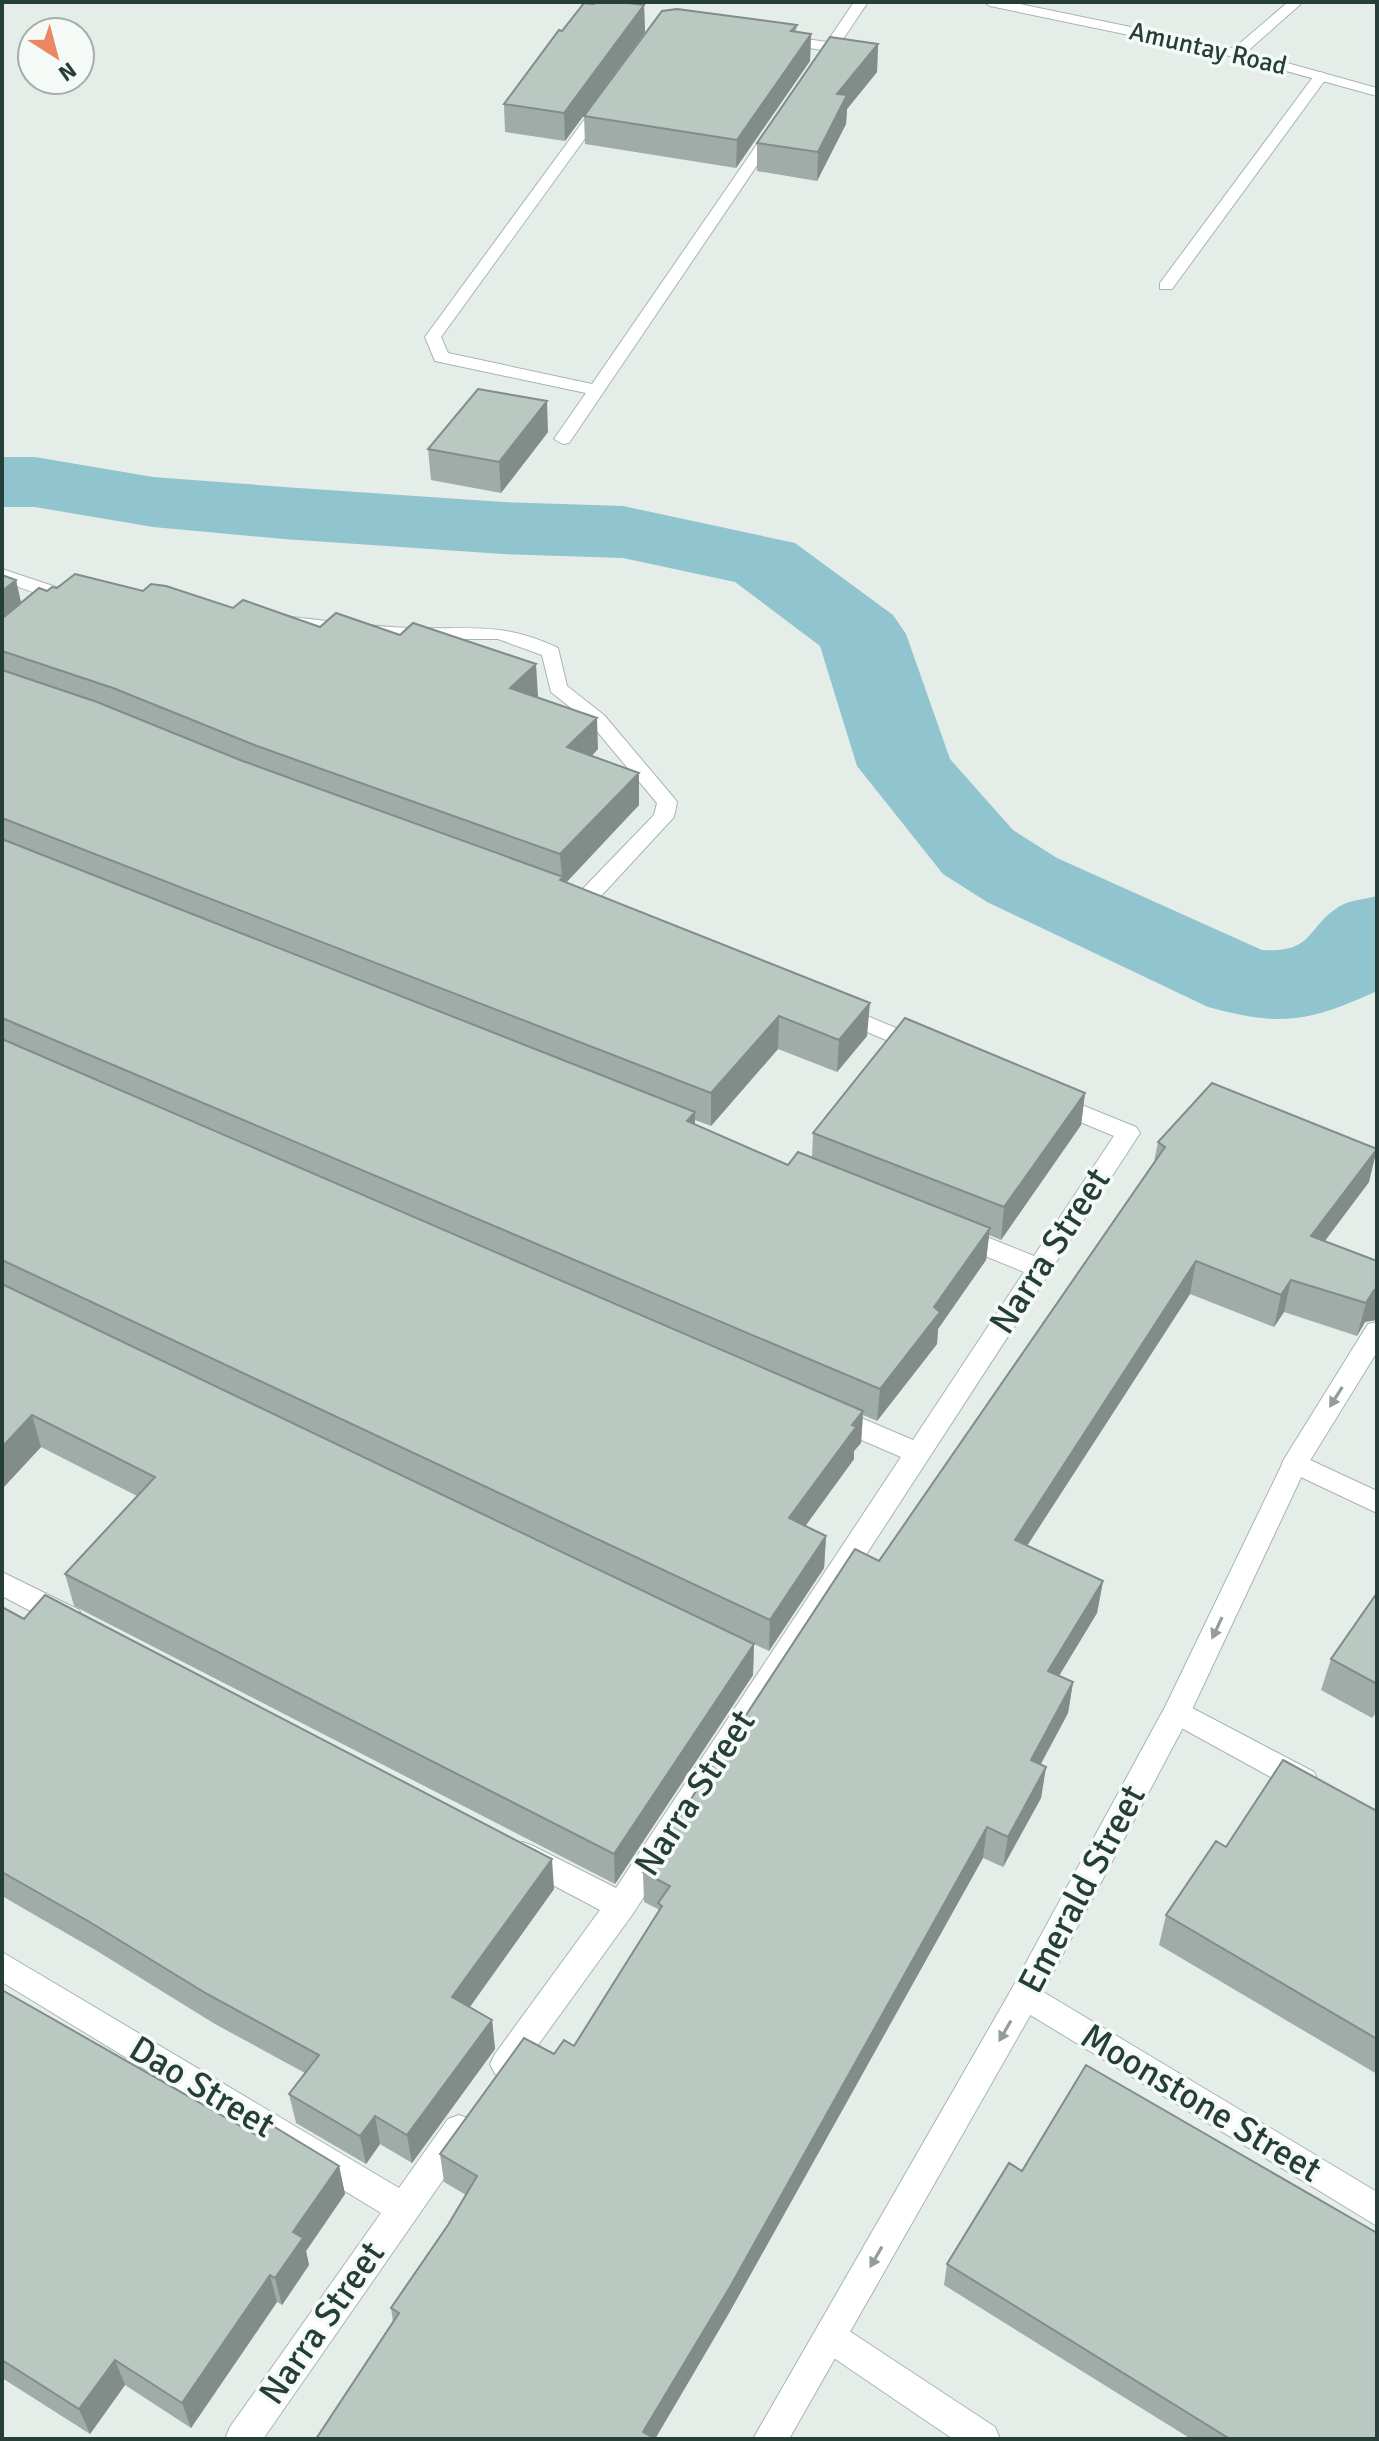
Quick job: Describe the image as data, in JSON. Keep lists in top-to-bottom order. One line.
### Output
{"streets":{"street":["Amuntay Road","Narra Street","Emerald Street","Dao Street","Moonstone Street"]},"crossings":[["Narra Street","Dao Street"],["Emerald Street","Moonstone Street"]],"one_way":["Emerald Street"],"north":"bottom right"}
